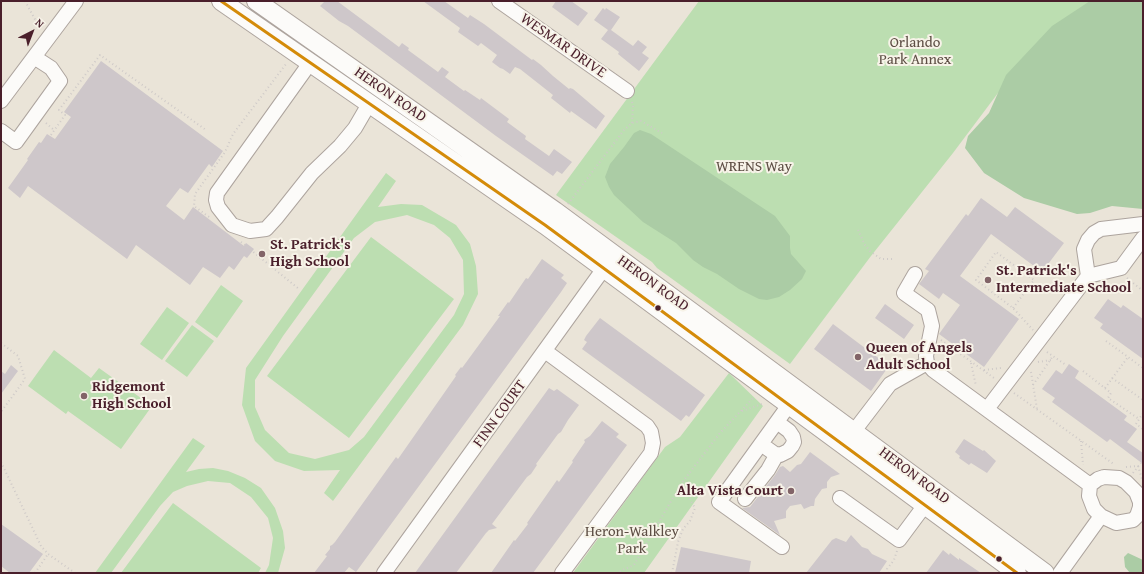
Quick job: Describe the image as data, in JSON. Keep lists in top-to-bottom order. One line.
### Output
{"streets":{"main road":["HERON ROAD"],"street":["WESMAR DRIVE","FINN COURT"]},"crossings":[["HERON ROAD","FINN COURT"]],"parks":["Orlando Park Annex","WRENS Way","Heron-Walkley Park"],"places":["St. Patrick's High School","St. Patrick's Intermediate School","Queen of Angels Adult School","Ridgemont High School","Alta Vista Court"],"north":"top right"}
